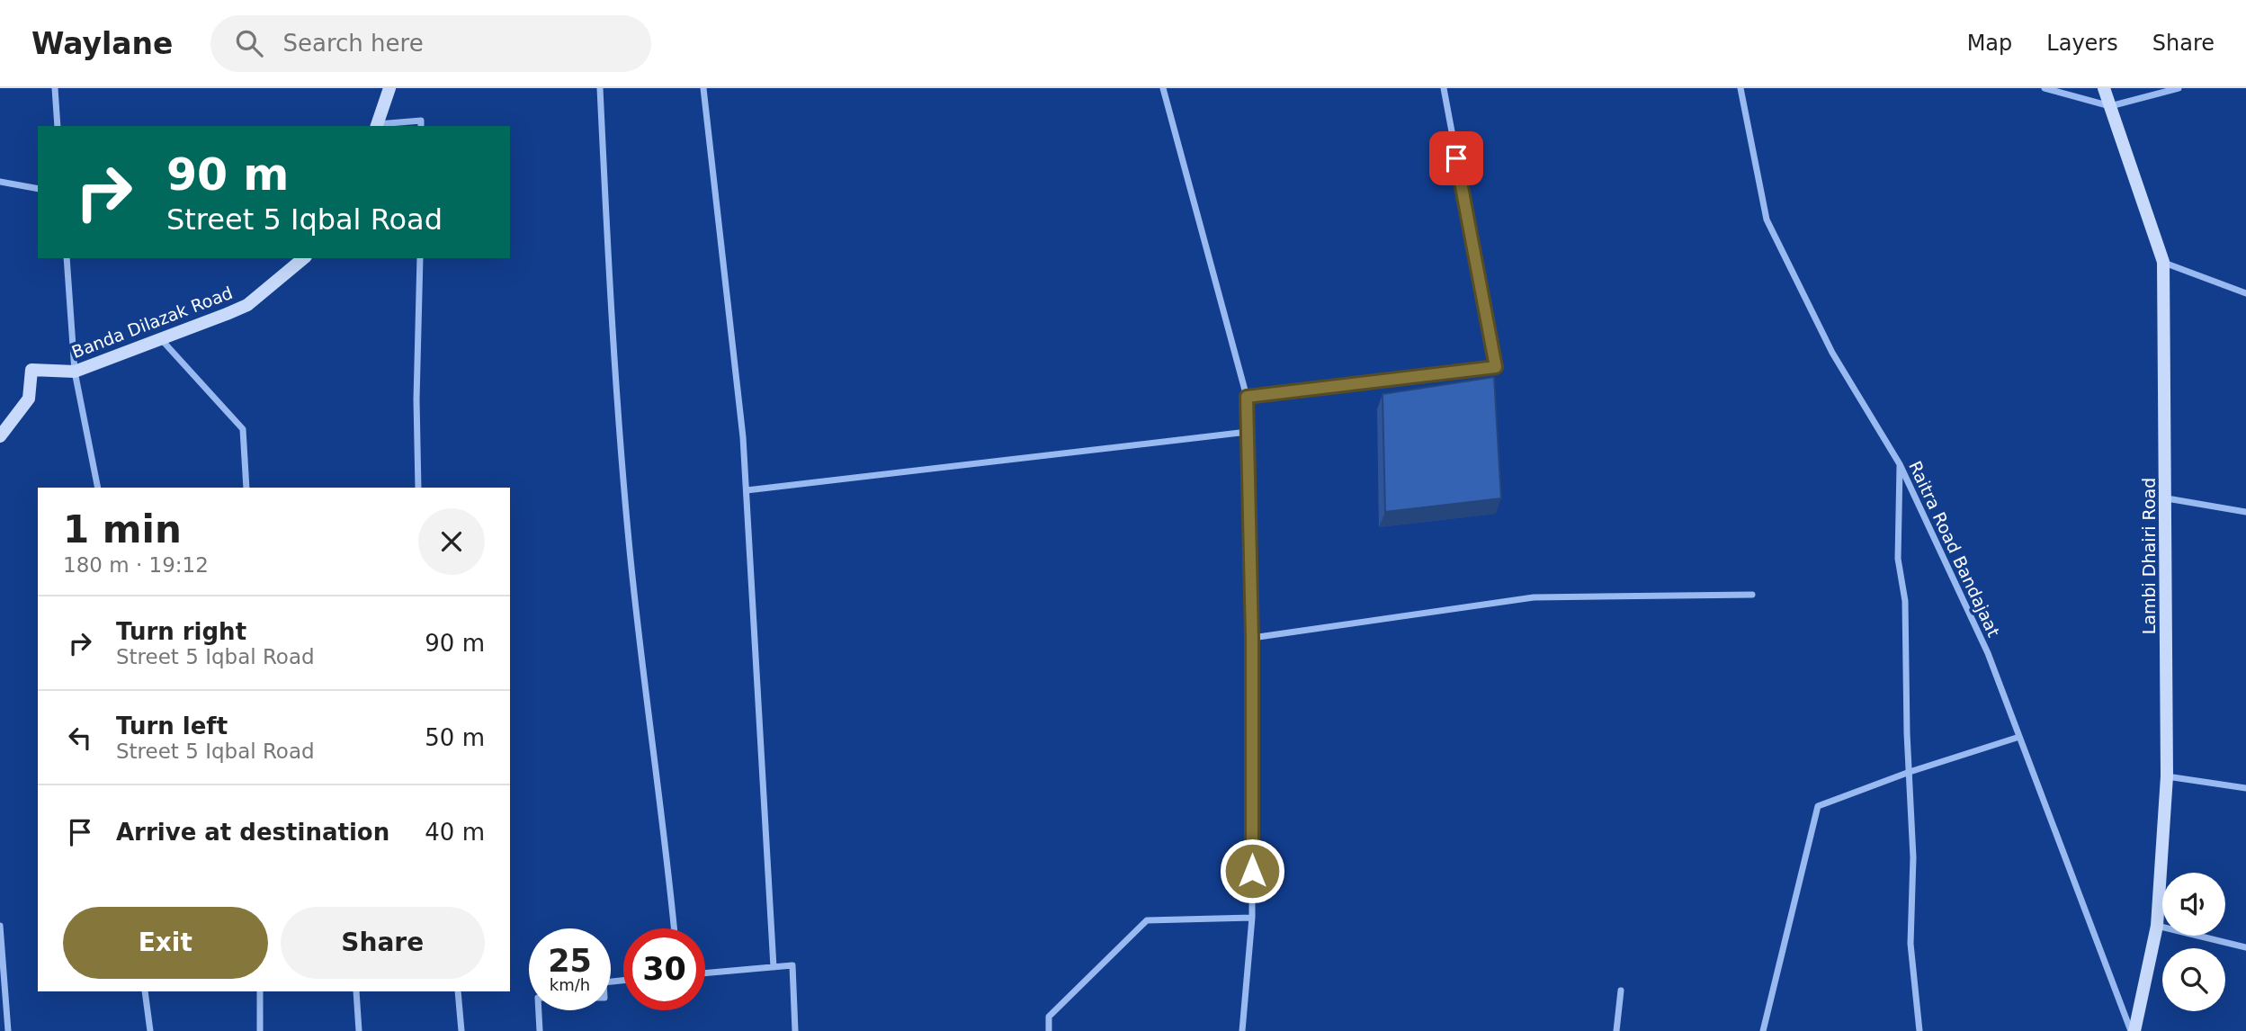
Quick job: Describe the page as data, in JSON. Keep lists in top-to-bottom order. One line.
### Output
{"streets":{"street":["Banda Dilazak Road","Raitra Road Bandajaat","Lambi Dhairi Road"]},"crossings":[["Raitra Road Bandajaat","Lambi Dhairi Road"]],"page":{"header":"Waylane","search":"Search here","nav":["Map","Layers","Share"],"turn":["90 m","Street 5 Iqbal Road"],"heading":["1 min","180 m · 19:12"],"list":[{"name":"Turn right","note":"Street 5 Iqbal Road","value":"90 m"},{"name":"Turn left","note":"Street 5 Iqbal Road","value":"50 m"},{"name":"Arrive at destination","value":"40 m"}],"buttons":["Exit","Share"],"speed":"25 km/h","limit":"30"}}
